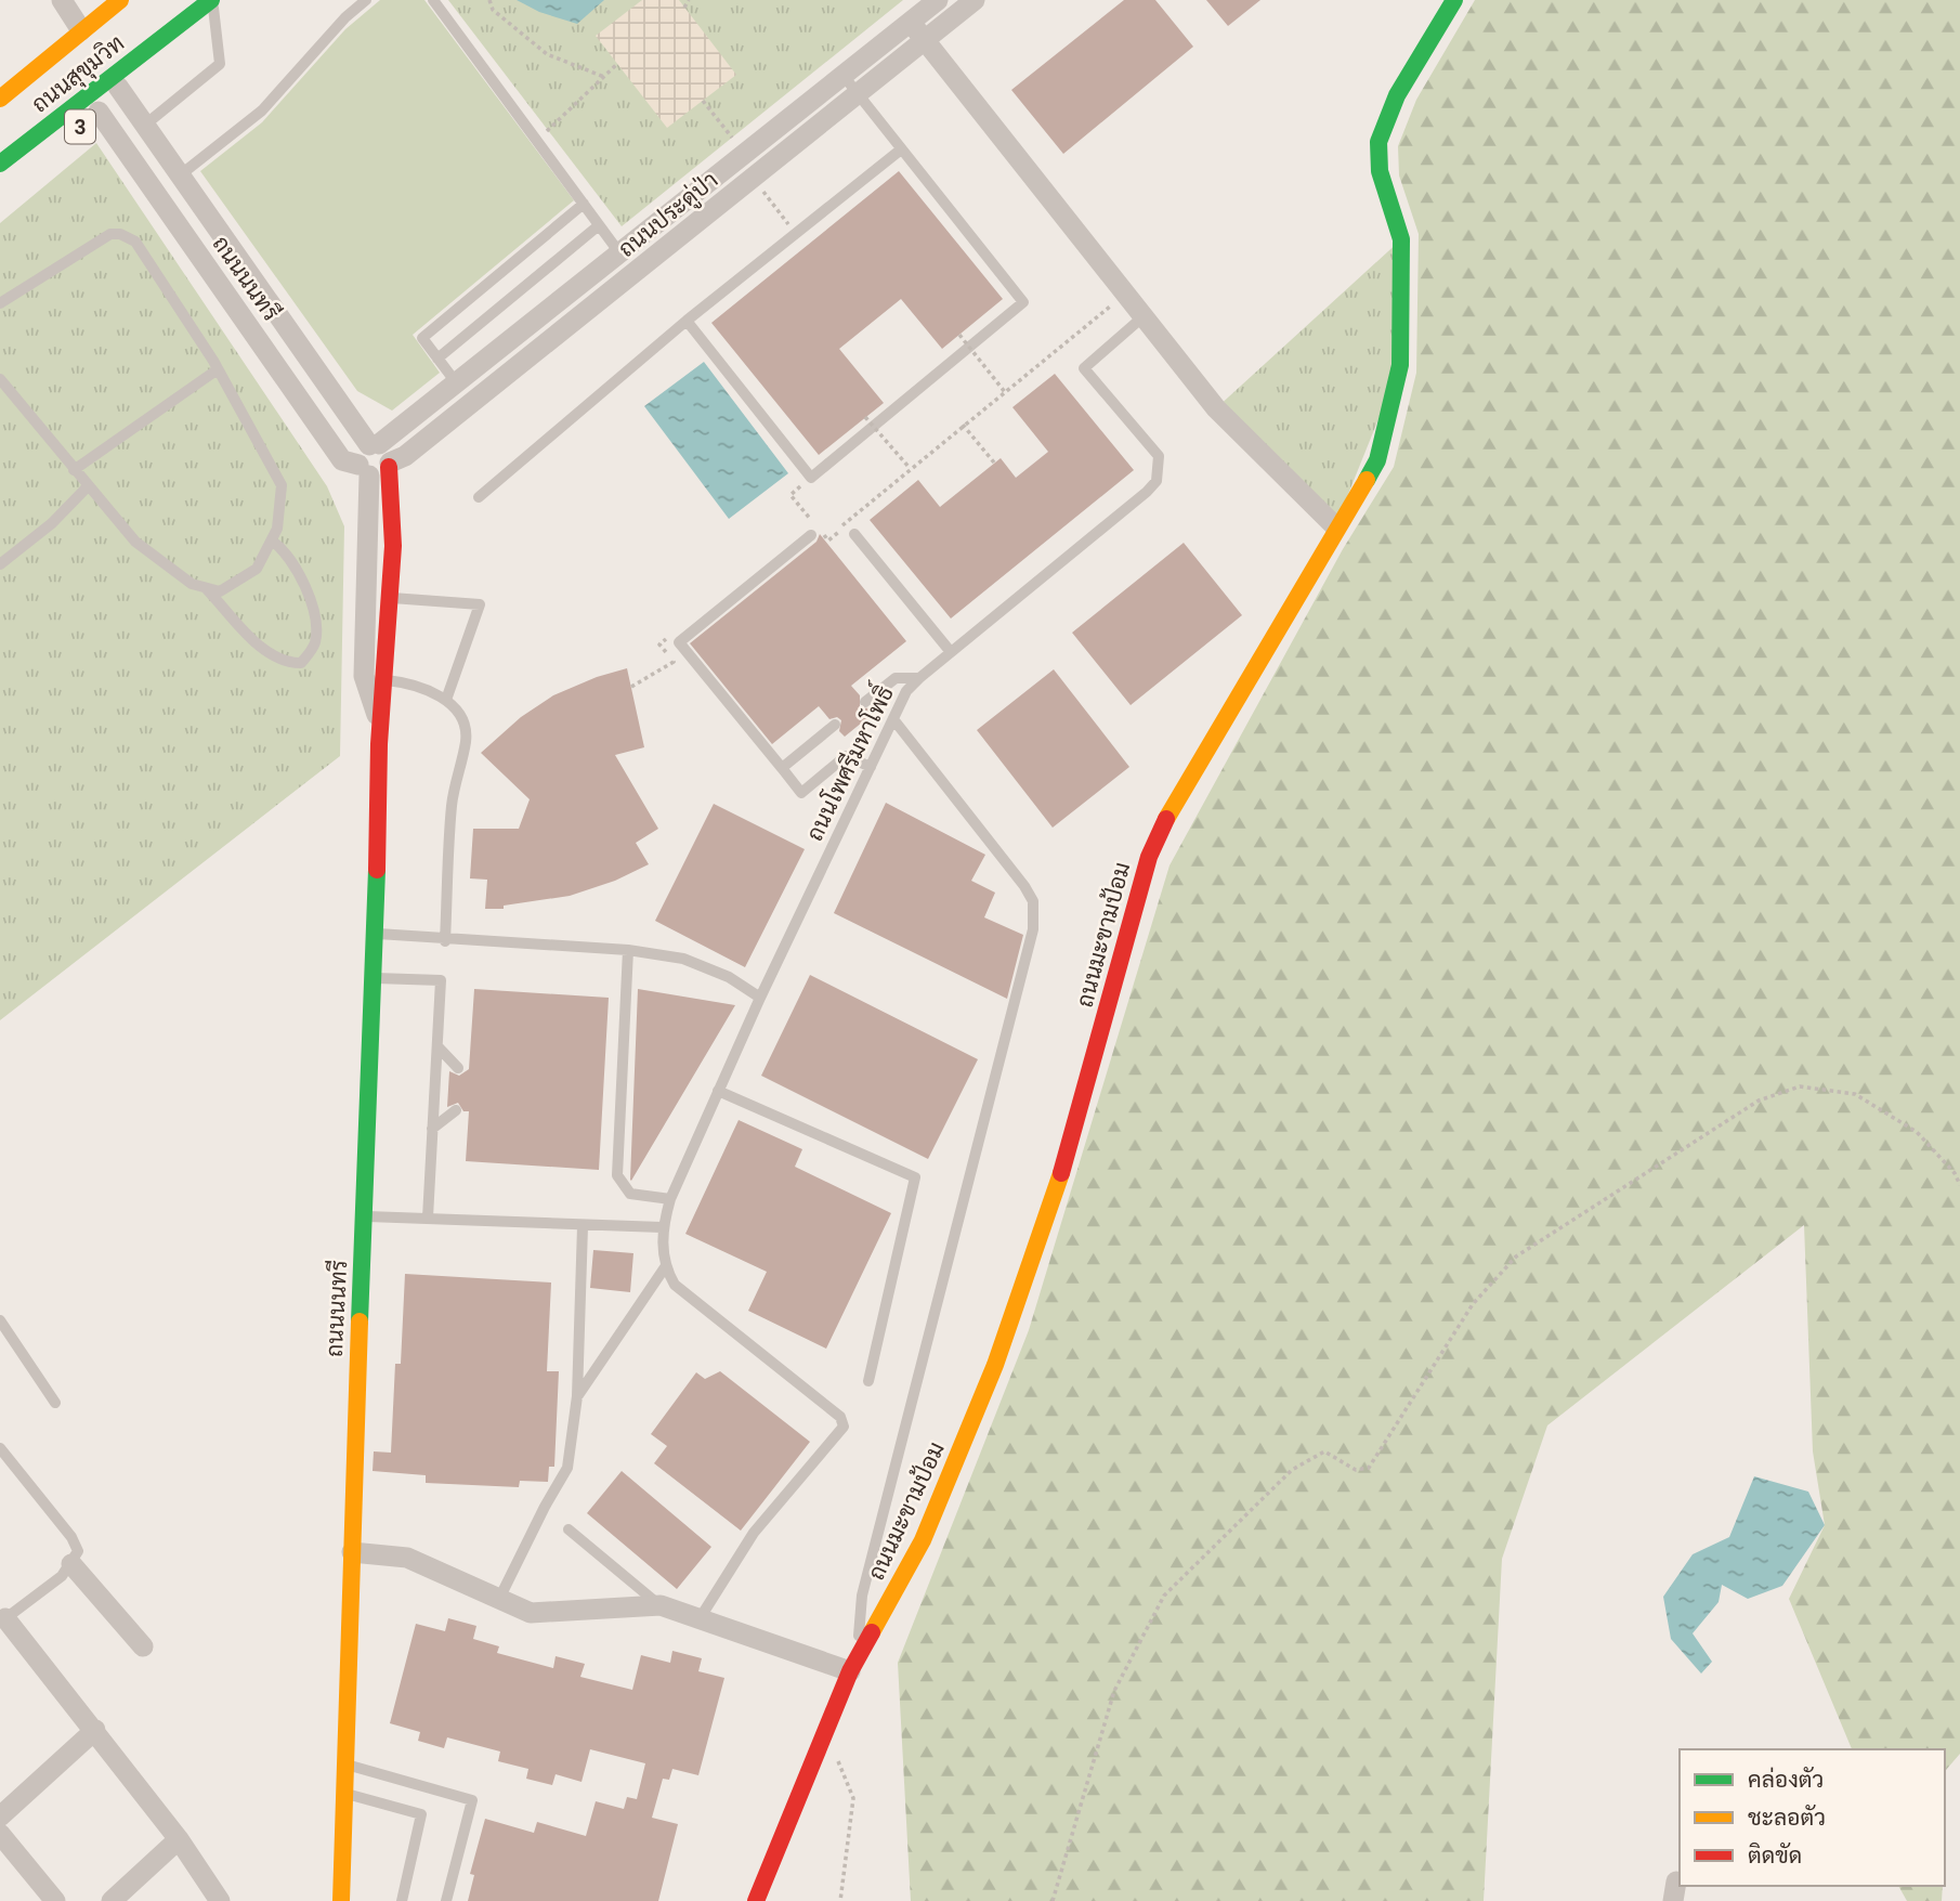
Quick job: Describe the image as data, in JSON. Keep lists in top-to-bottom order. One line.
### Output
{"streets":{"main road":["ถนนสุขุมวิท","3","ถนนนนทรี","ถนนมะขามป้อม"],"street":["ถนนประดู่ป่า"],"lane":["ถนนโพศรีมหาโพธิ์"]},"crossings":[["ถนนสุขุมวิท","ถนนนนทรี"],["ถนนประดู่ป่า","ถนนนนทรี"]],"legend":["คล่องตัว","ชะลอตัว","ติดขัด"]}
